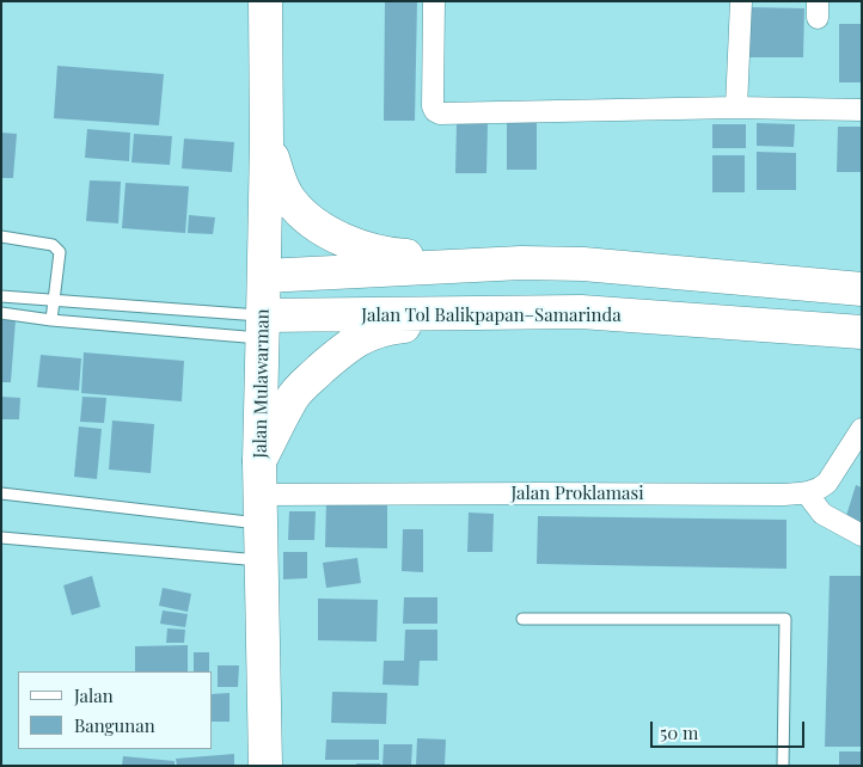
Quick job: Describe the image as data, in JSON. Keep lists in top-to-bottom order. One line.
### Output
{"streets":{"main road":["Jalan Tol Balikpapan–Samarinda","Jalan Mulawarman"],"street":["Jalan Proklamasi"]},"crossings":[["Jalan Tol Balikpapan–Samarinda","Jalan Mulawarman"],["Jalan Mulawarman","Jalan Proklamasi"]],"legend":["Jalan","Bangunan"],"scale_bar":"50 m"}
